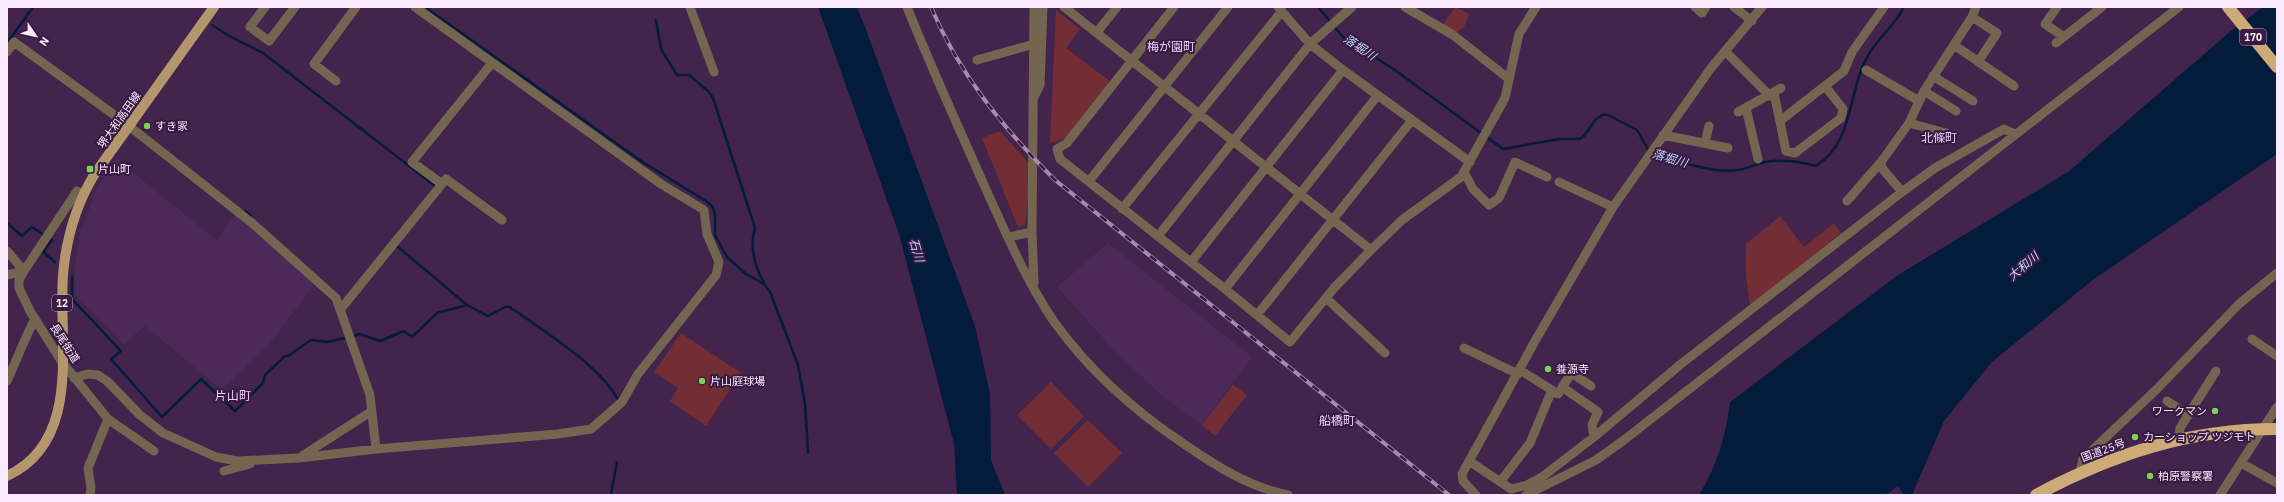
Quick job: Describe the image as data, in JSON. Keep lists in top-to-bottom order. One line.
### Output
{"streets":{"highway":["170","国道25号"],"main road":["堺大和高田線","12"],"street":["長尾街道"]},"crossings":[["堺大和高田線","長尾街道"]],"districts":["梅が園町","北條町","片山町","船橋町"],"water":["落堀川","石川","大和川"],"places":{"other":["すき家","養源寺","片山庭球場","ワークマン","カーショップ ツジモト","柏原警察署"],"transit":["片山町"]},"north":"bottom right"}
